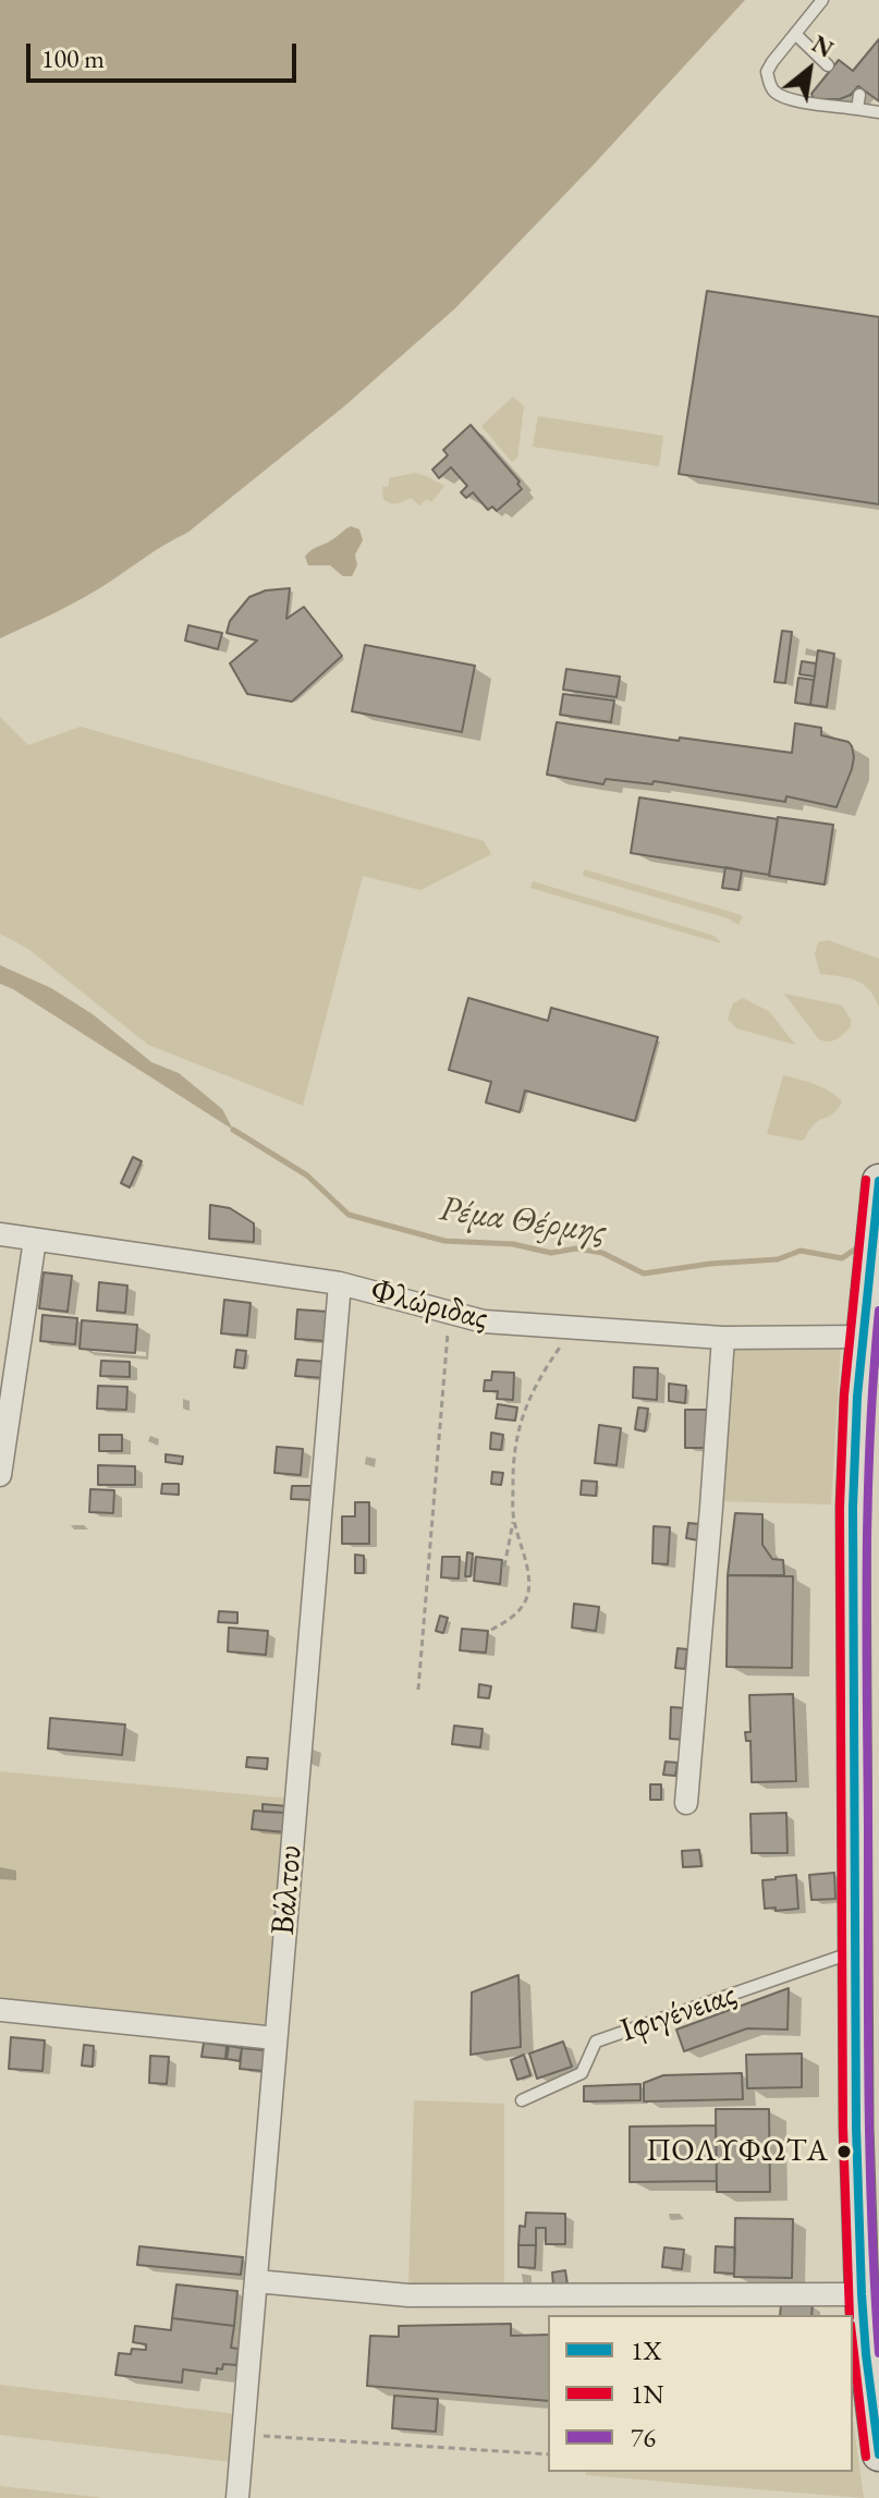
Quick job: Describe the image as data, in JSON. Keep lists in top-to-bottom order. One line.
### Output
{"streets":{"street":["Φλώριδας","Βάλτου"],"lane":["Ιφιγένειας"]},"crossings":[["Φλώριδας","Βάλτου"]],"water":["Ρέμα Θέρμης"],"places":["ΠΟΛΥΦΩΤΑ"],"lines":["transit line 1Ν","transit line 1Χ","transit line 76"],"legend":["1Χ","1Ν","76"],"scale_bar":"100 m","north":"top right"}
